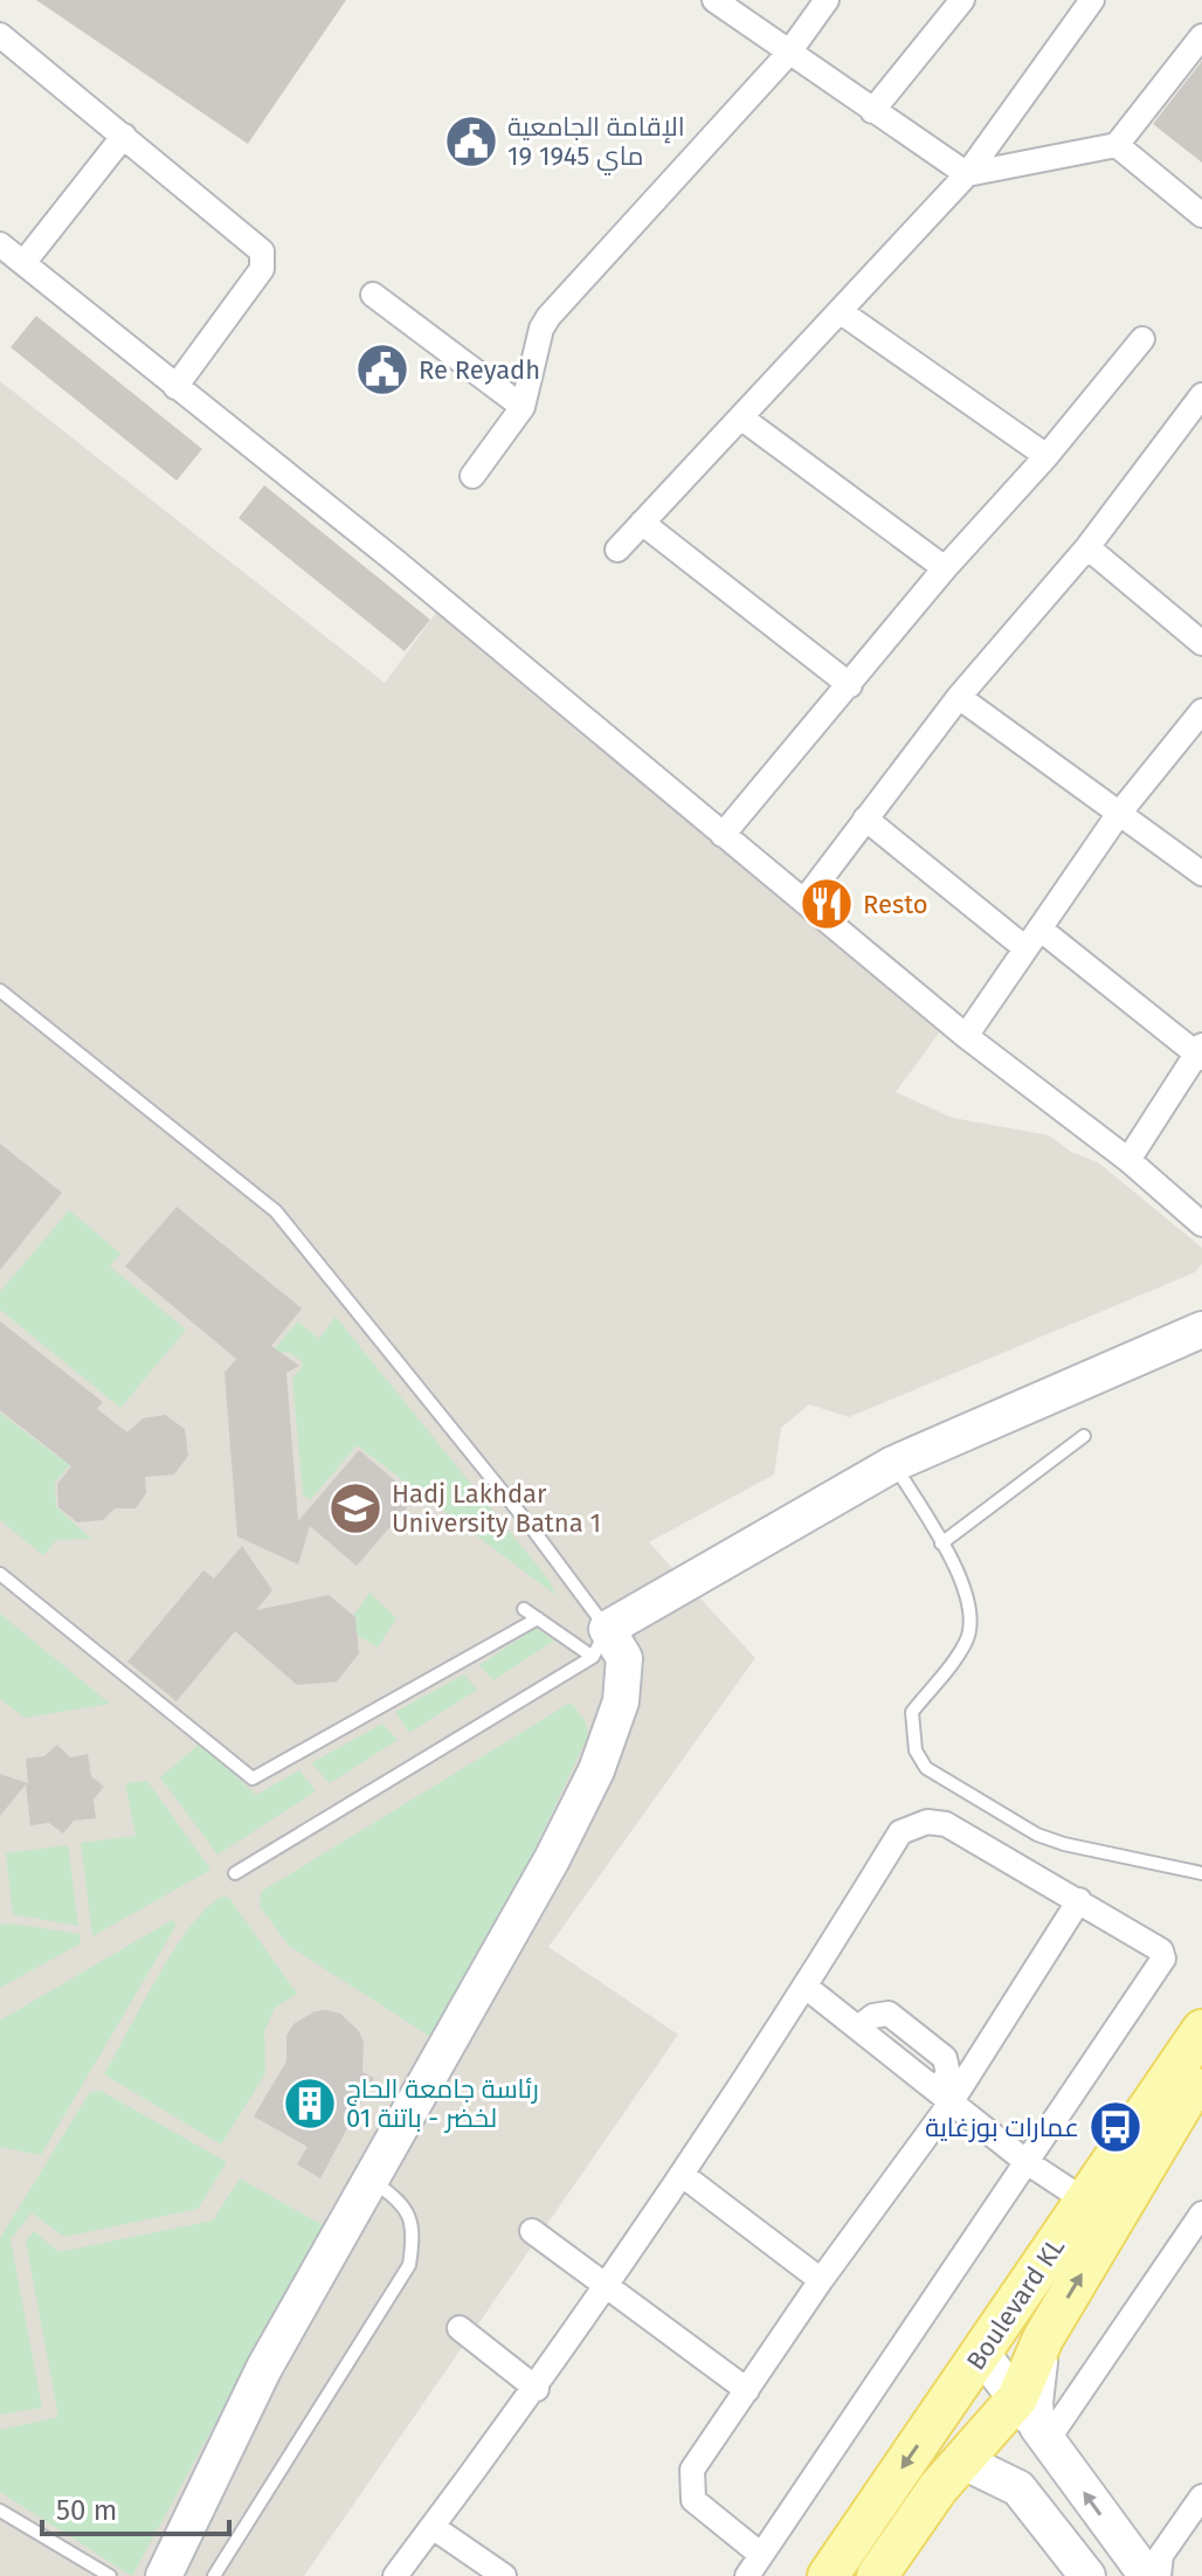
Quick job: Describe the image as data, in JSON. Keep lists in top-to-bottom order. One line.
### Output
{"streets":{"main road":["Boulevard KL"]},"places":{"public building":["الإقامة الجامعية 19 ماي 1945","Re Reyadh"],"restaurant":["Resto"],"school or university":["Hadj Lakhdar University Batna 1"],"building":["رئاسة جامعة الحاج لخضر - باتنة 01"],"bus stop":["عمارات بوزغاية"]},"scale_bar":"50 m"}
